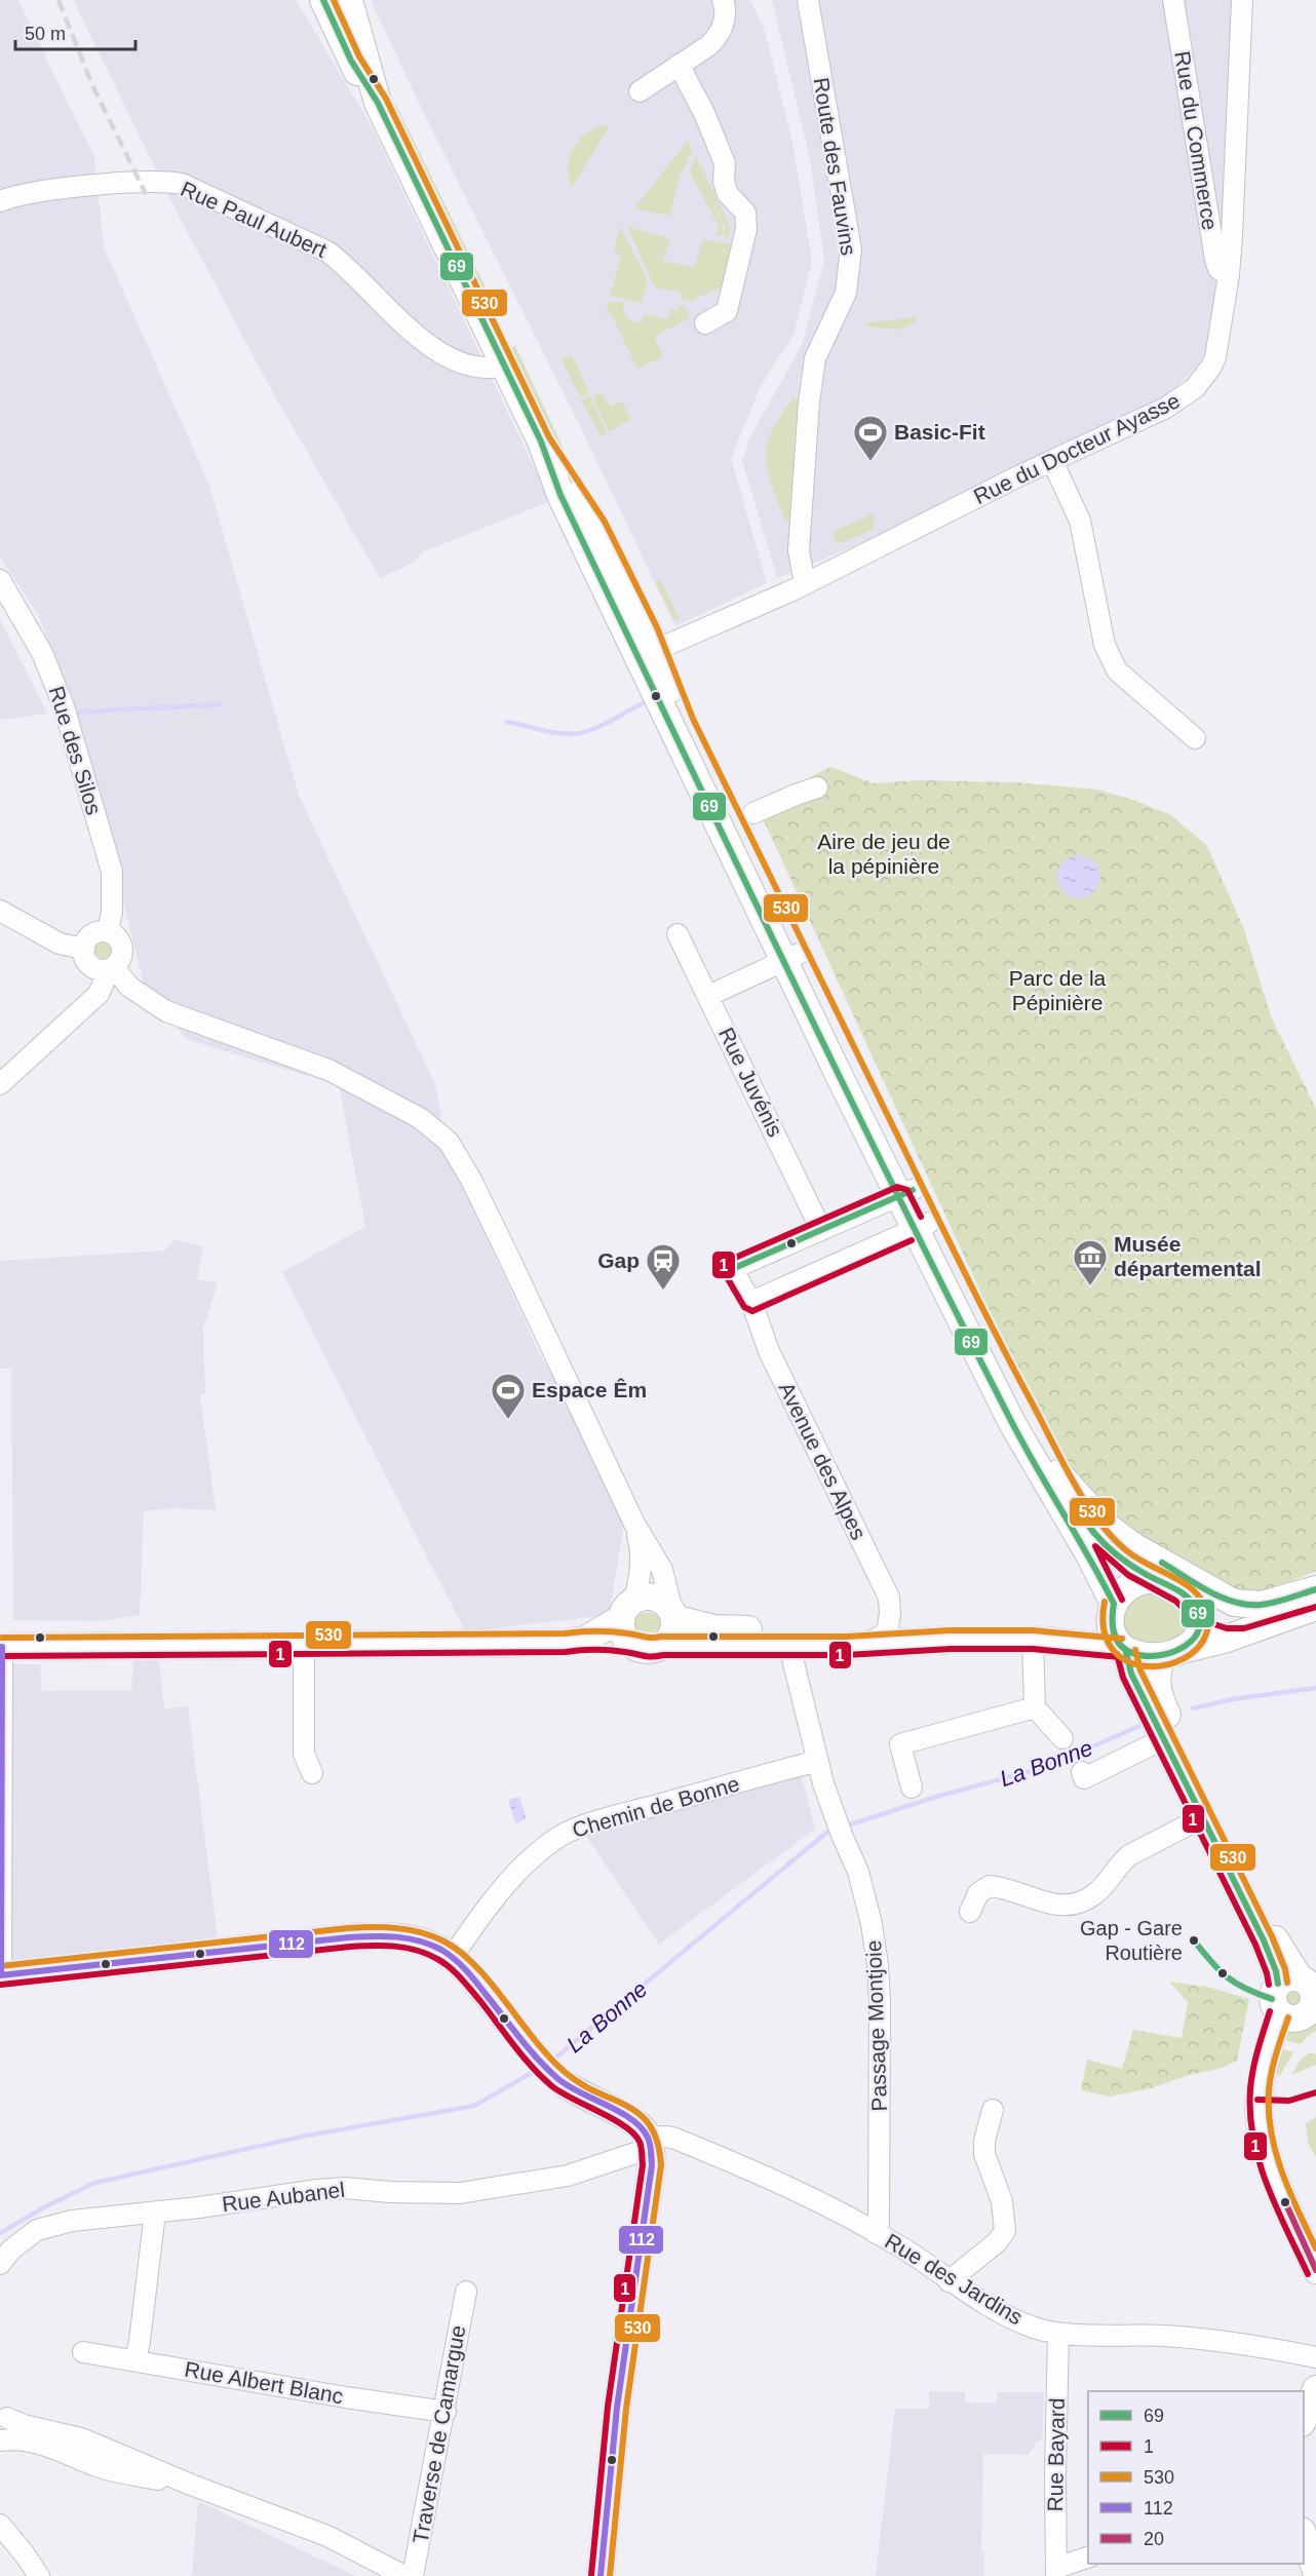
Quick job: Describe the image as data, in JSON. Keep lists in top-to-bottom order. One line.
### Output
{"streets":{"street":["Rue du Commerce","Route des Fauvins","Rue Paul Aubert","Rue du Docteur Ayasse","Rue des Silos","Rue Juvénis","Avenue des Alpes","Chemin de Bonne","Passage Montjoie","Rue Aubanel","Rue des Jardins","Rue Albert Blanc","Traverse de Camargue","Rue Bayard"]},"crossings":[["Rue du Commerce","Rue du Docteur Ayasse"],["Route des Fauvins","Rue du Docteur Ayasse"],["Rue Juvénis","Avenue des Alpes"],["Chemin de Bonne","Passage Montjoie"],["Passage Montjoie","Rue des Jardins"],["Rue Aubanel","Rue des Jardins"],["Rue des Jardins","Rue Bayard"],["Rue Albert Blanc","Traverse de Camargue"]],"water":["La Bonne"],"parks":["Aire de jeu de la pépinière","Parc de la Pépinière"],"places":{"sports":["Basic-Fit","Espace Êm"],"museum":["Musée départemental"],"station":["Gap"],"other":["Gap - Gare Routière"]},"lines":["transit line 69","transit line 530","transit line 1","transit line 112","transit line 20"],"legend":["69","1","530","112","20"],"scale_bar":"50 m"}
